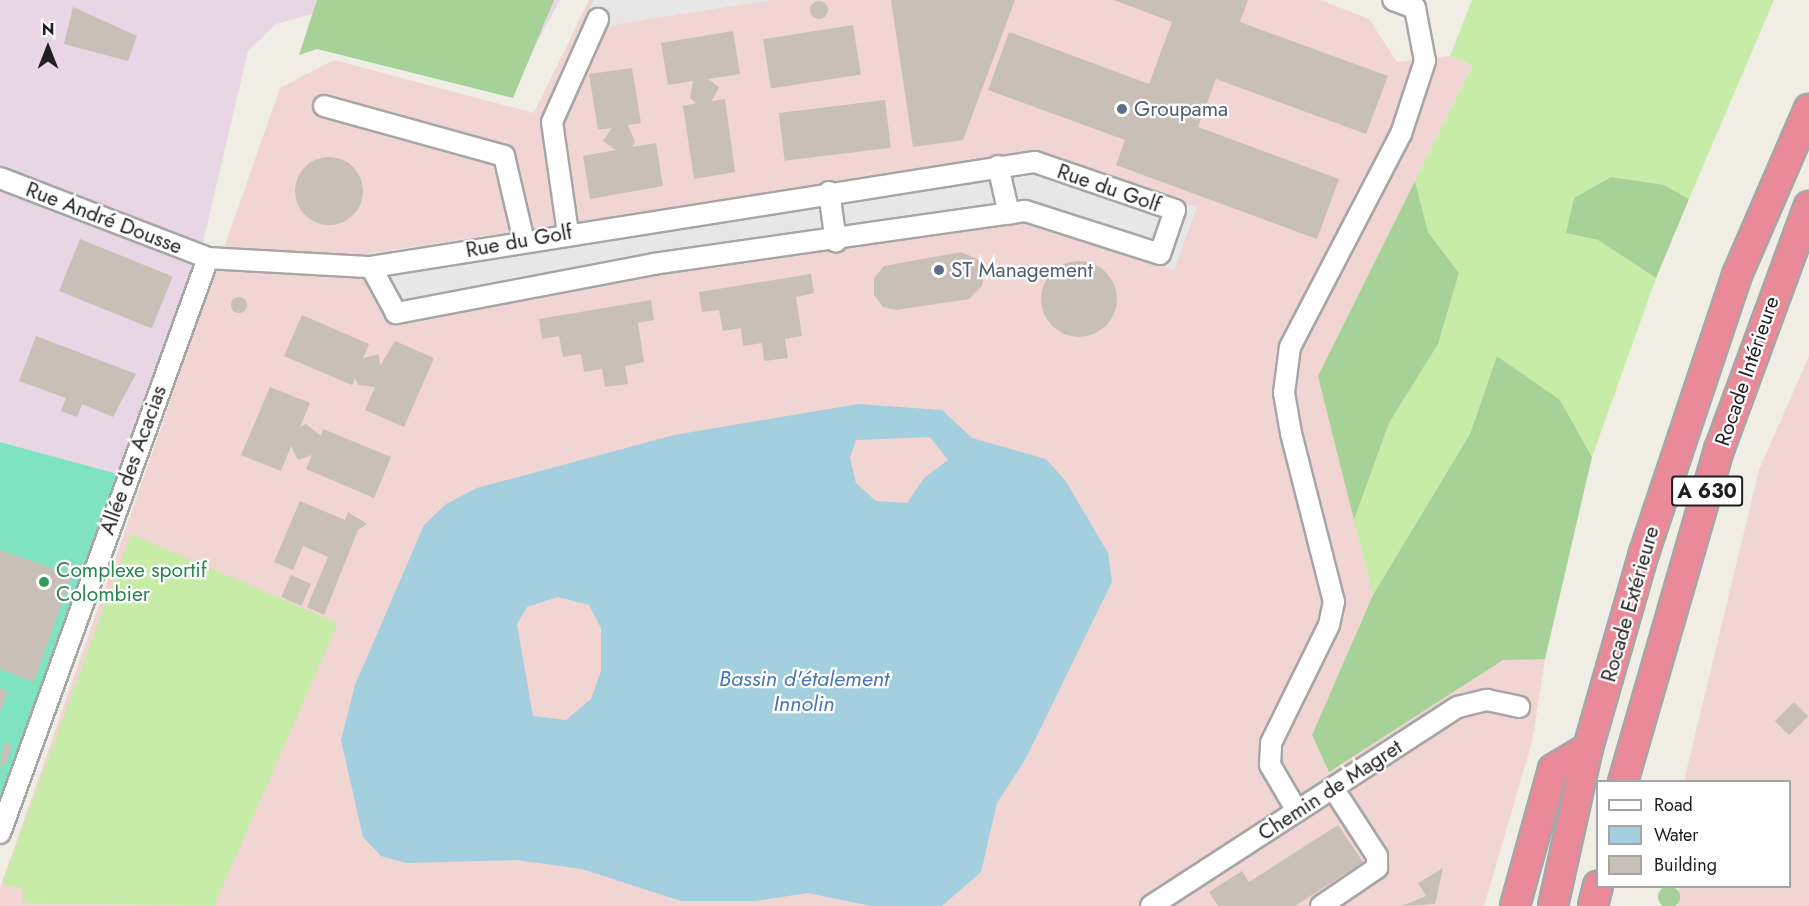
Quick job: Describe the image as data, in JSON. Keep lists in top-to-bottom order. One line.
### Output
{"streets":{"highway":["Rocade Intérieure","A 630","Rocade Extérieure"],"street":["Rue du Golf","Rue André Dousse","Allée des Acacias","Chemin de Magret"]},"crossings":[["Rue du Golf","Rue André Dousse"],["Rue du Golf","Allée des Acacias"],["Rue André Dousse","Allée des Acacias"]],"water":["Bassin d'étalement Innolin"],"places":["Groupama","ST Management","Complexe sportif Colombier"],"legend":["Road","Water","Building"],"north":"top"}
